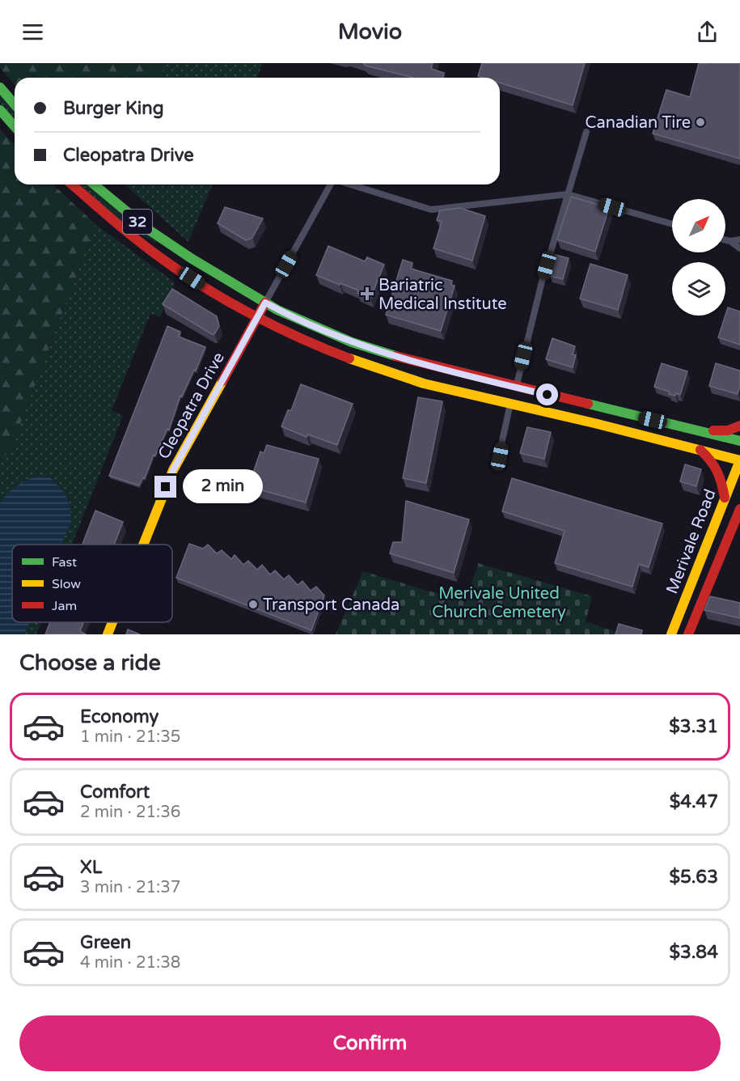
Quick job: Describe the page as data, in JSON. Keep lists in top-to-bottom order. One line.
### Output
{"streets":{"main road":["32","Cleopatra Drive","Merivale Road"]},"crossings":[["32","Cleopatra Drive"],["32","Merivale Road"]],"parks":["Merivale United Church Cemetery"],"places":{"other":["Canadian Tire","Transport Canada"],"health":["Bariatric Medical Institute"]},"legend":["Fast","Slow","Jam"],"north":"top right","page":{"header":"Movio","banner":["Burger King","Cleopatra Drive"],"bubble":"2 min","heading":"Choose a ride","list":[{"name":"Economy","note":"1 min · 21:35","value":"$3.31"},{"name":"Comfort","note":"2 min · 21:36","value":"$4.47"},{"name":"XL","note":"3 min · 21:37","value":"$5.63"},{"name":"Green","note":"4 min · 21:38","value":"$3.84"}],"buttons":"Confirm"}}
